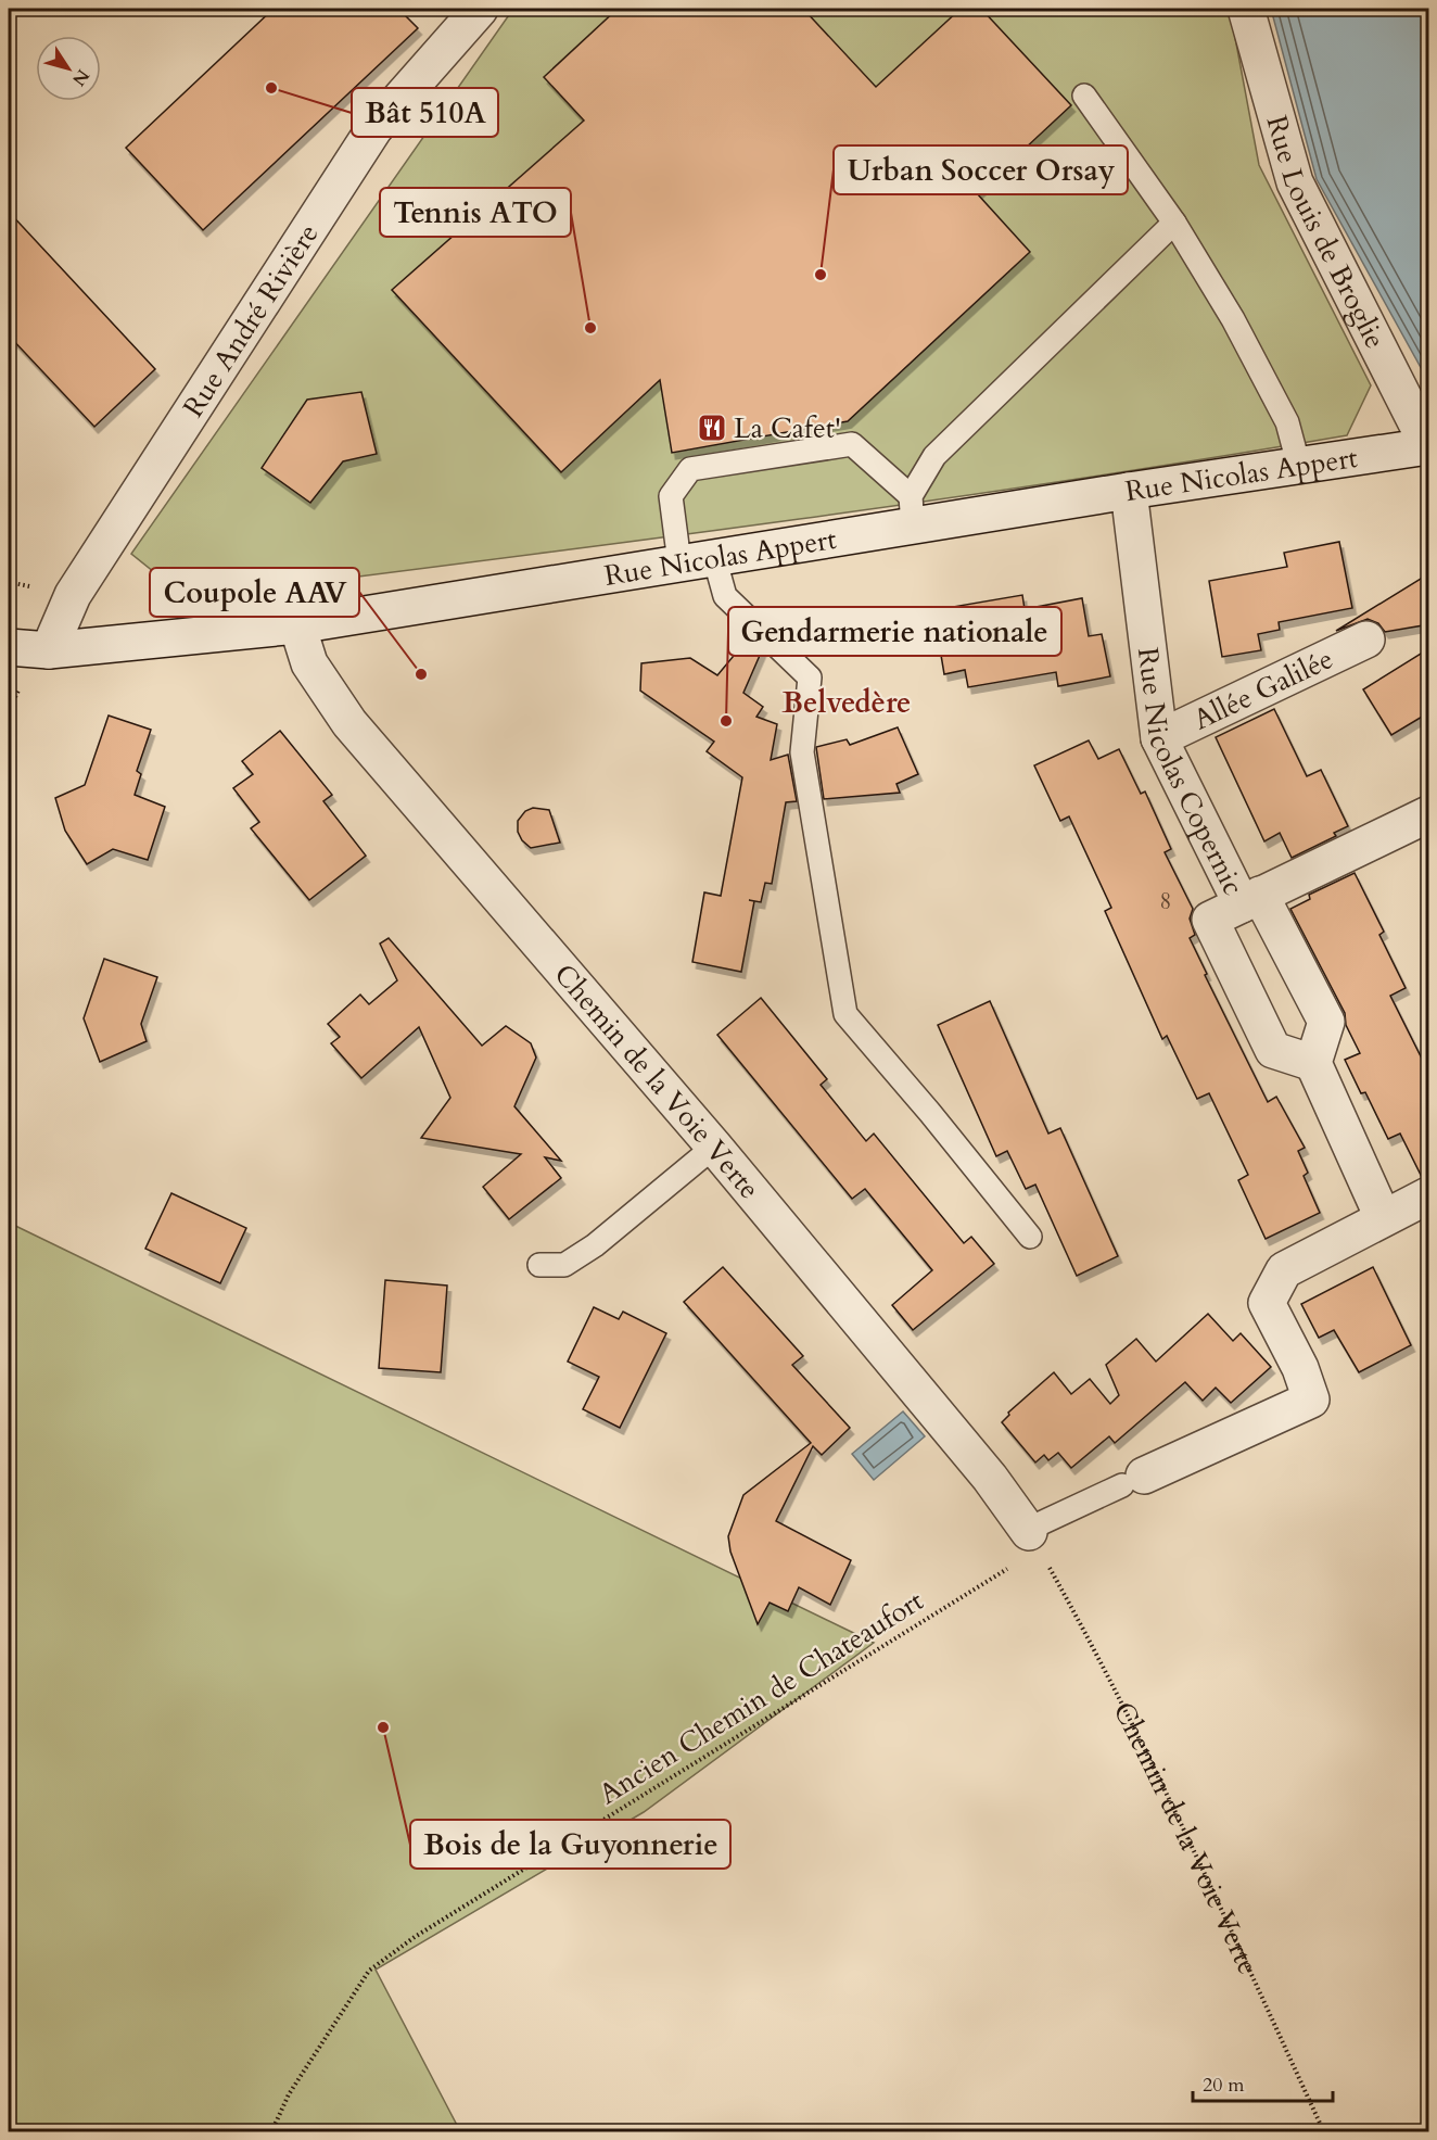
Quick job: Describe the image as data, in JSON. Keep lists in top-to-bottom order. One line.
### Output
{"streets":{"street":["Rue Louis de Broglie","Rue André Rivière","Rue Nicolas Appert","Allée Galilée","Rue Nicolas Copernic","Chemin de la Voie Verte"],"path":["Ancien Chemin de Chateaufort"]},"crossings":[["Rue Louis de Broglie","Rue Nicolas Appert"],["Rue André Rivière","Rue Nicolas Appert"],["Rue Nicolas Appert","Rue Nicolas Copernic"],["Rue Nicolas Appert","Chemin de la Voie Verte"],["Allée Galilée","Rue Nicolas Copernic"],["Chemin de la Voie Verte","Ancien Chemin de Chateaufort"]],"districts":["Belvedère"],"places":{"other":["Bât 510A","Urban Soccer Orsay","Tennis ATO","Coupole AAV","Gendarmerie nationale","Bois de la Guyonnerie"],"restaurant":["La Cafet'"]},"house_numbers":["8"],"scale_bar":"20 m","north":"bottom right"}
